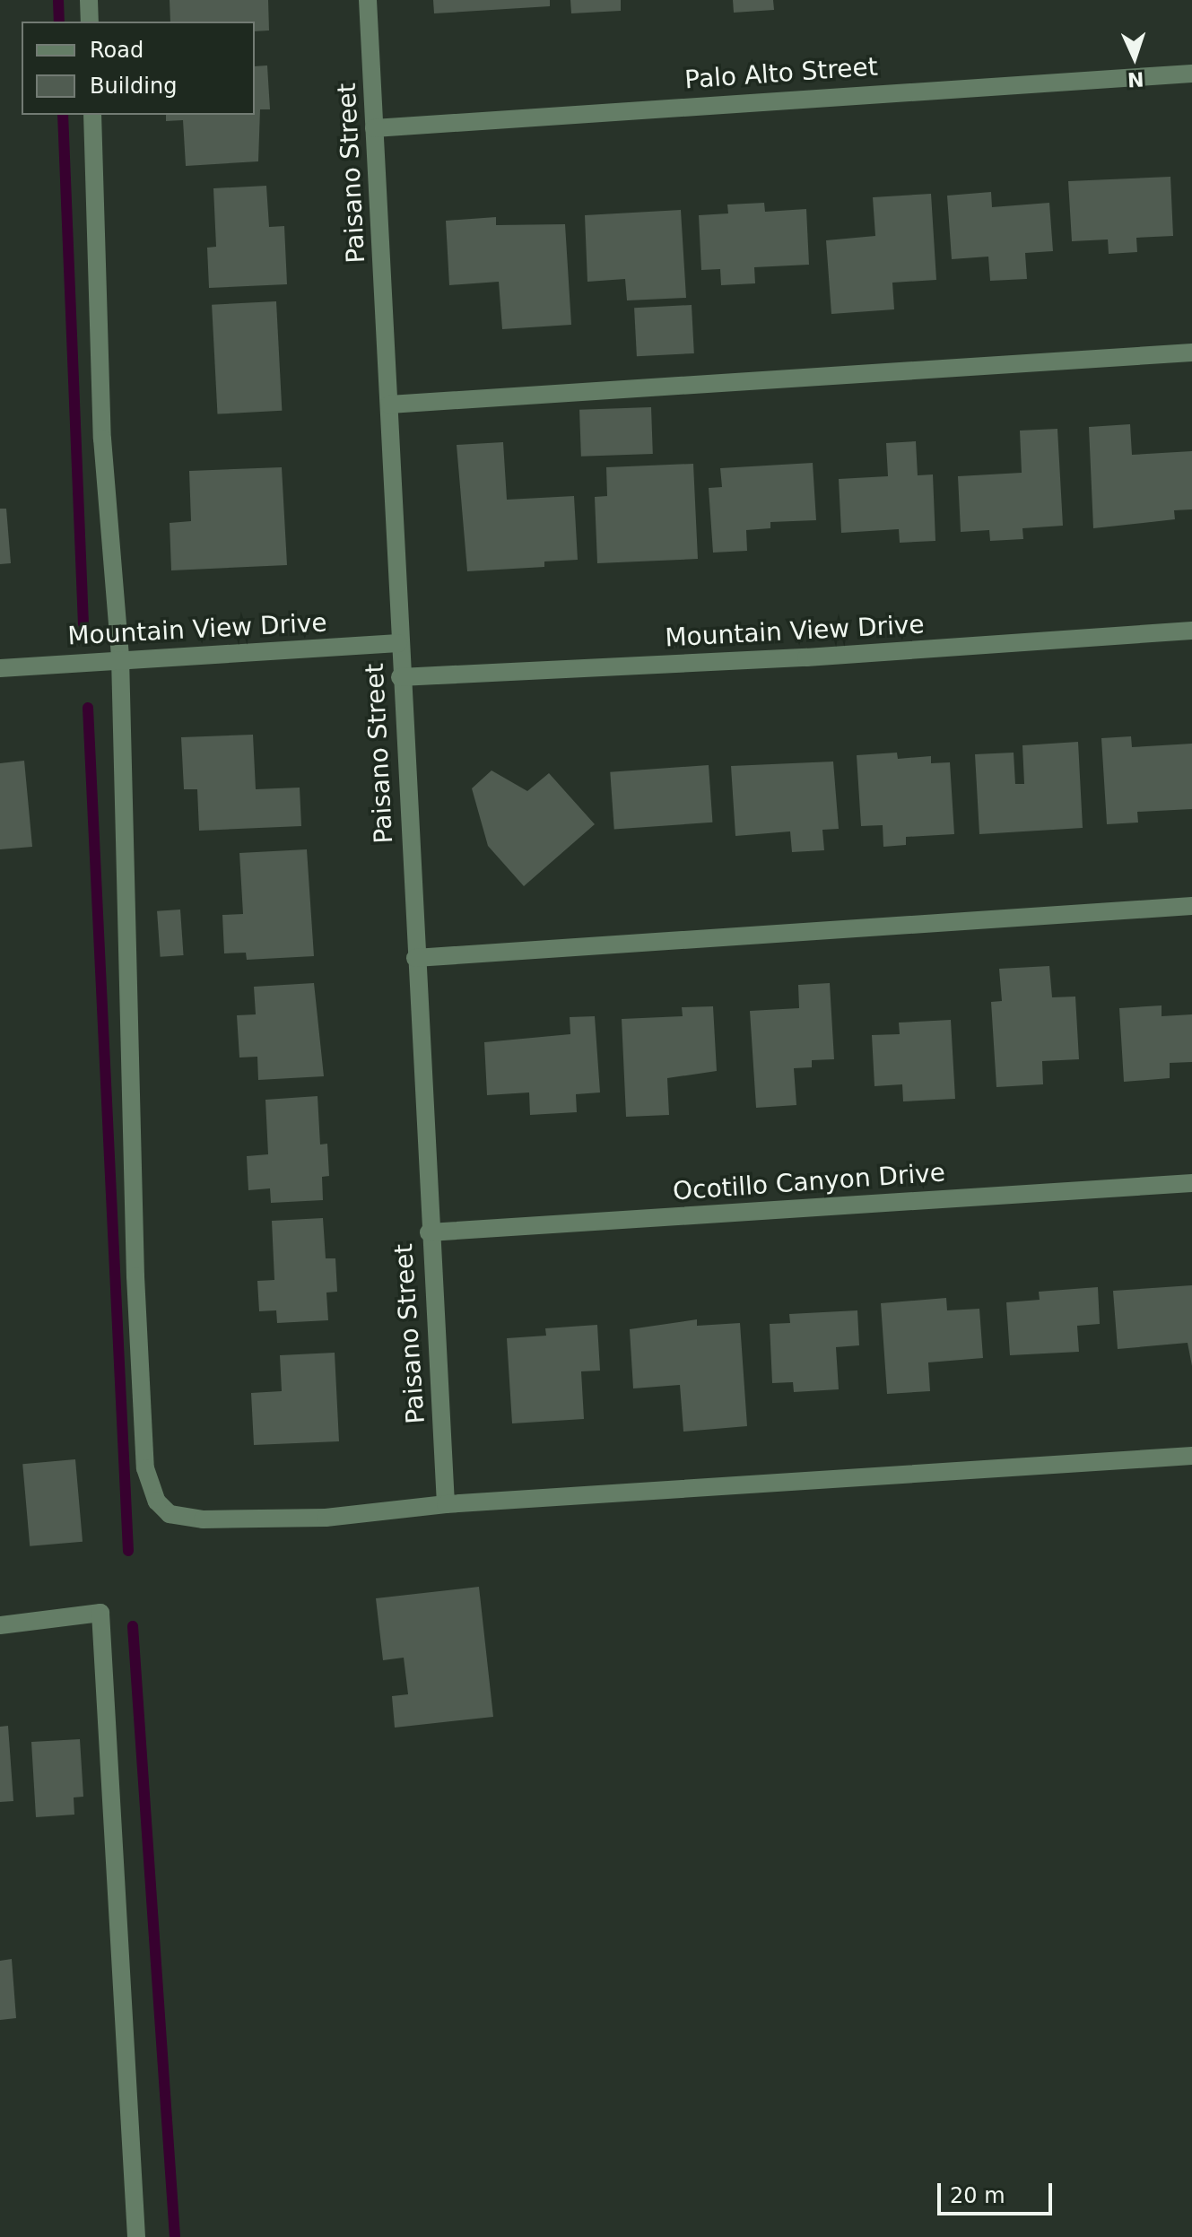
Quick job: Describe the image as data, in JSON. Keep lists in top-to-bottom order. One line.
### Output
{"streets":{"street":["Palo Alto Street","Paisano Street","Mountain View Drive","Ocotillo Canyon Drive"]},"crossings":[["Palo Alto Street","Paisano Street"],["Paisano Street","Mountain View Drive"],["Paisano Street","Ocotillo Canyon Drive"]],"legend":["Road","Building"],"scale_bar":"20 m","north":"bottom"}
